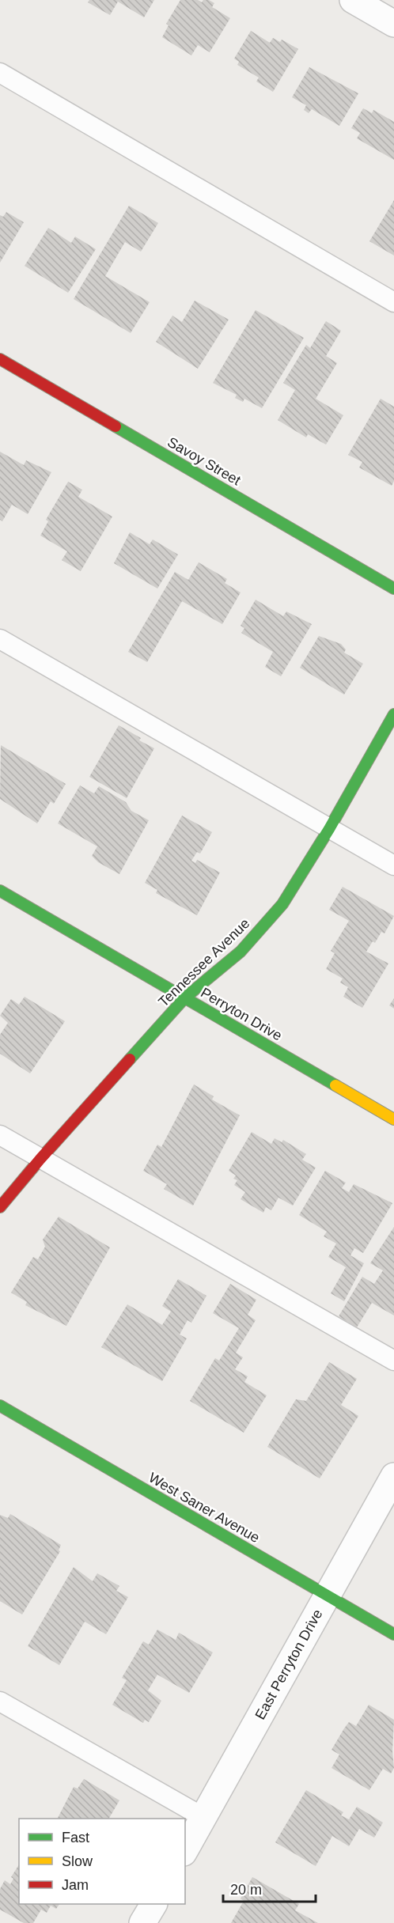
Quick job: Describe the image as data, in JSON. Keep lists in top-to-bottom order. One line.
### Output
{"streets":{"street":["Savoy Street","Tennessee Avenue","Perryton Drive","West Saner Avenue","East Perryton Drive"]},"crossings":[["Tennessee Avenue","Perryton Drive"],["West Saner Avenue","East Perryton Drive"]],"legend":["Fast","Slow","Jam"],"scale_bar":"20 m"}
